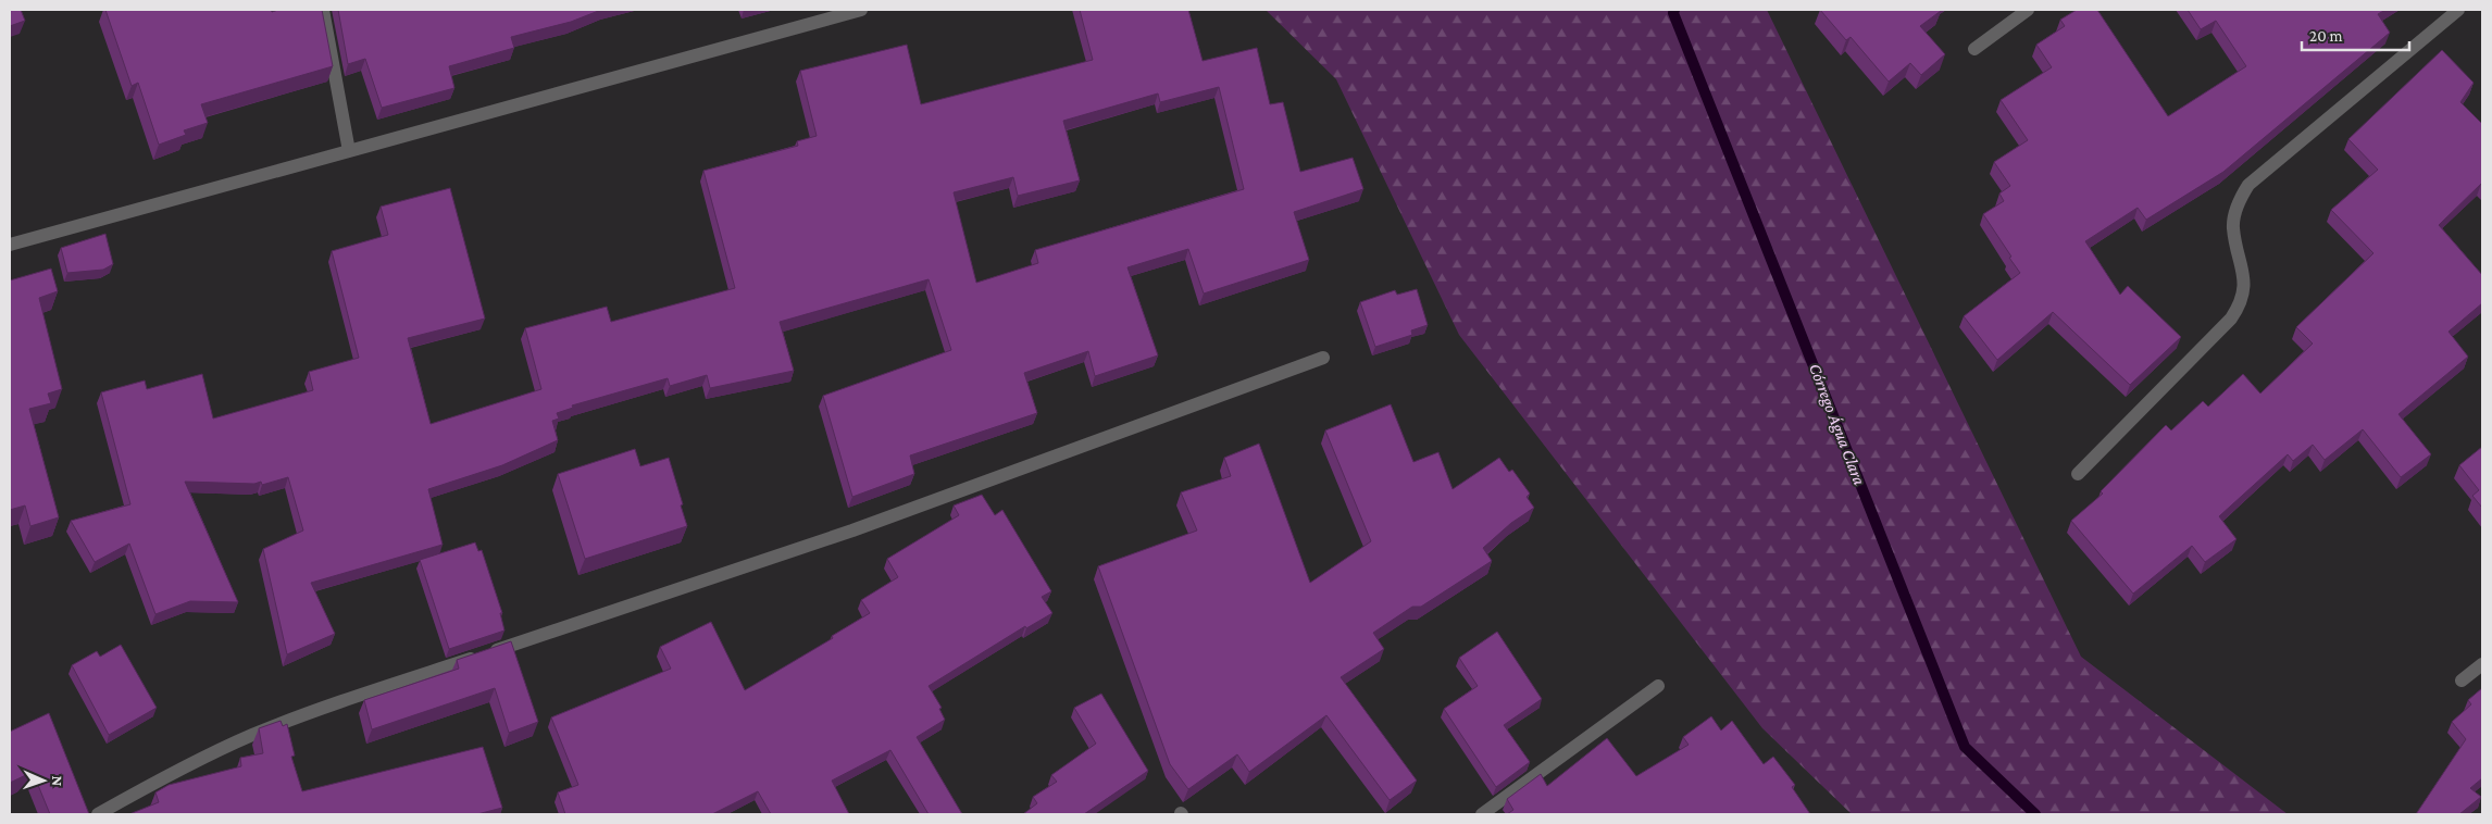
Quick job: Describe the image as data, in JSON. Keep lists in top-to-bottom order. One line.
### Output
{"water":["Córrego Água Clara"],"scale_bar":"20 m","north":"right"}
